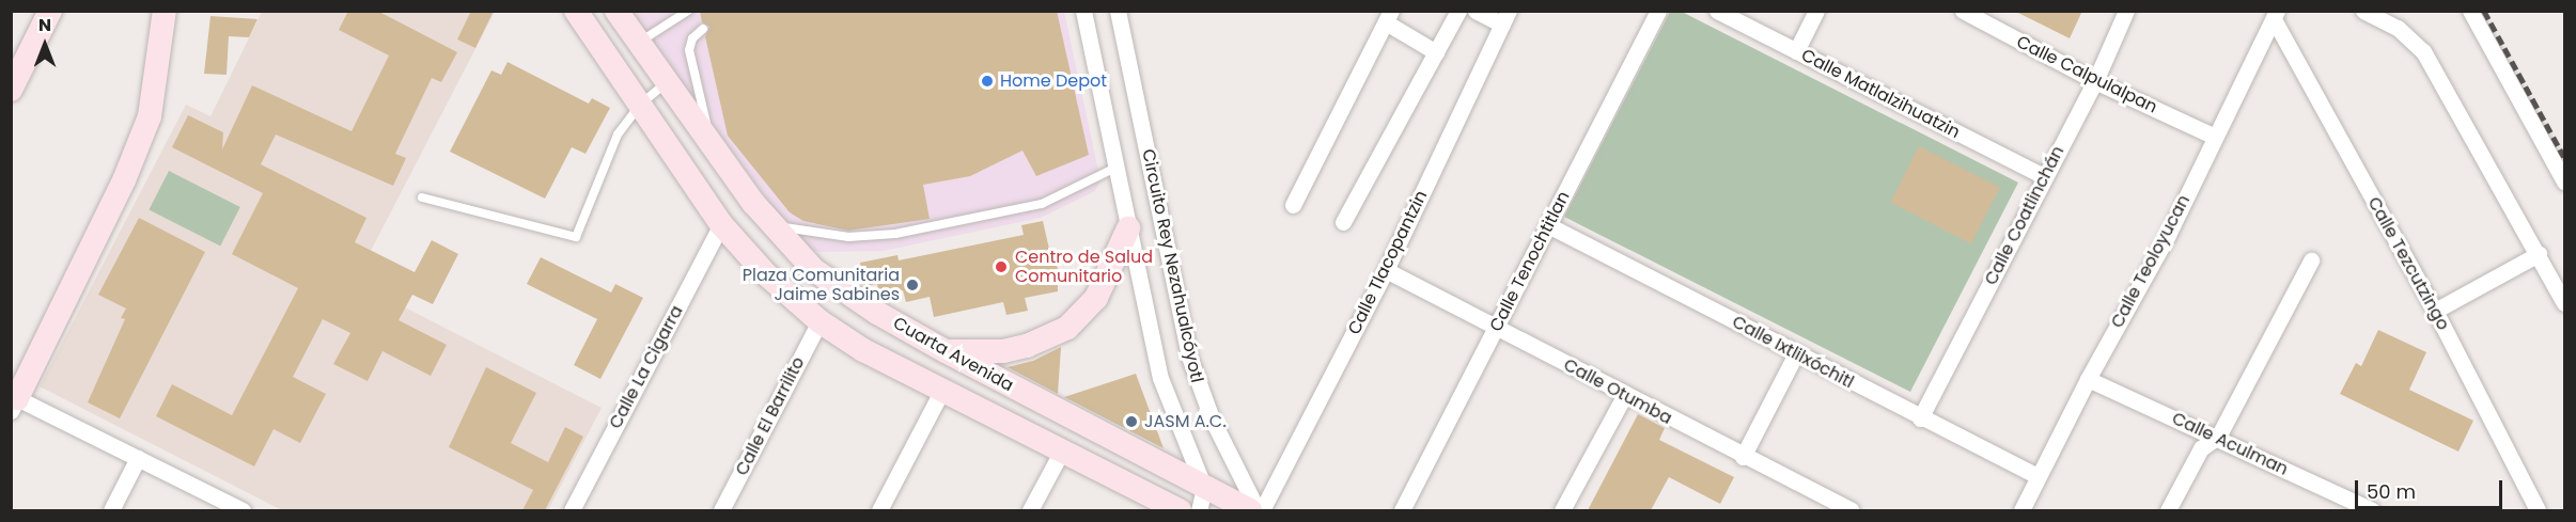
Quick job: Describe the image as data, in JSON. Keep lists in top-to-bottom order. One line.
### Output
{"streets":{"main road":["Cuarta Avenida"],"street":["Calle Calpulalpan","Calle Matlalzihuatzin","Calle Coatlinchán","Calle Tenochtitlan","Calle Teoloyucan","Calle Tlacopantzin","Calle Tezcutzingo","Circuito Rey Nezahualcóyotl","Calle Ixtlilxóchitl","Calle La Cigarra","Calle Otumba","Calle El Barrilito","Calle Aculman"]},"crossings":[["Calle Calpulalpan","Calle Coatlinchán"],["Calle Calpulalpan","Calle Teoloyucan"],["Calle Matlalzihuatzin","Calle Coatlinchán"],["Calle Coatlinchán","Calle Ixtlilxóchitl"],["Calle Tenochtitlan","Calle Ixtlilxóchitl"],["Calle Tenochtitlan","Calle Otumba"],["Calle Teoloyucan","Calle Tezcutzingo"],["Calle Teoloyucan","Calle Ixtlilxóchitl"],["Calle Teoloyucan","Calle Aculman"],["Calle Tlacopantzin","Circuito Rey Nezahualcóyotl"],["Calle Tlacopantzin","Calle Otumba"],["Circuito Rey Nezahualcóyotl","Cuarta Avenida"],["Cuarta Avenida","Calle La Cigarra"],["Cuarta Avenida","Calle El Barrilito"]],"places":["Home Depot","Centro de Salud Comunitario","Plaza Comunitaria Jaime Sabines","JASM A.C."],"scale_bar":"50 m","north":"top"}
